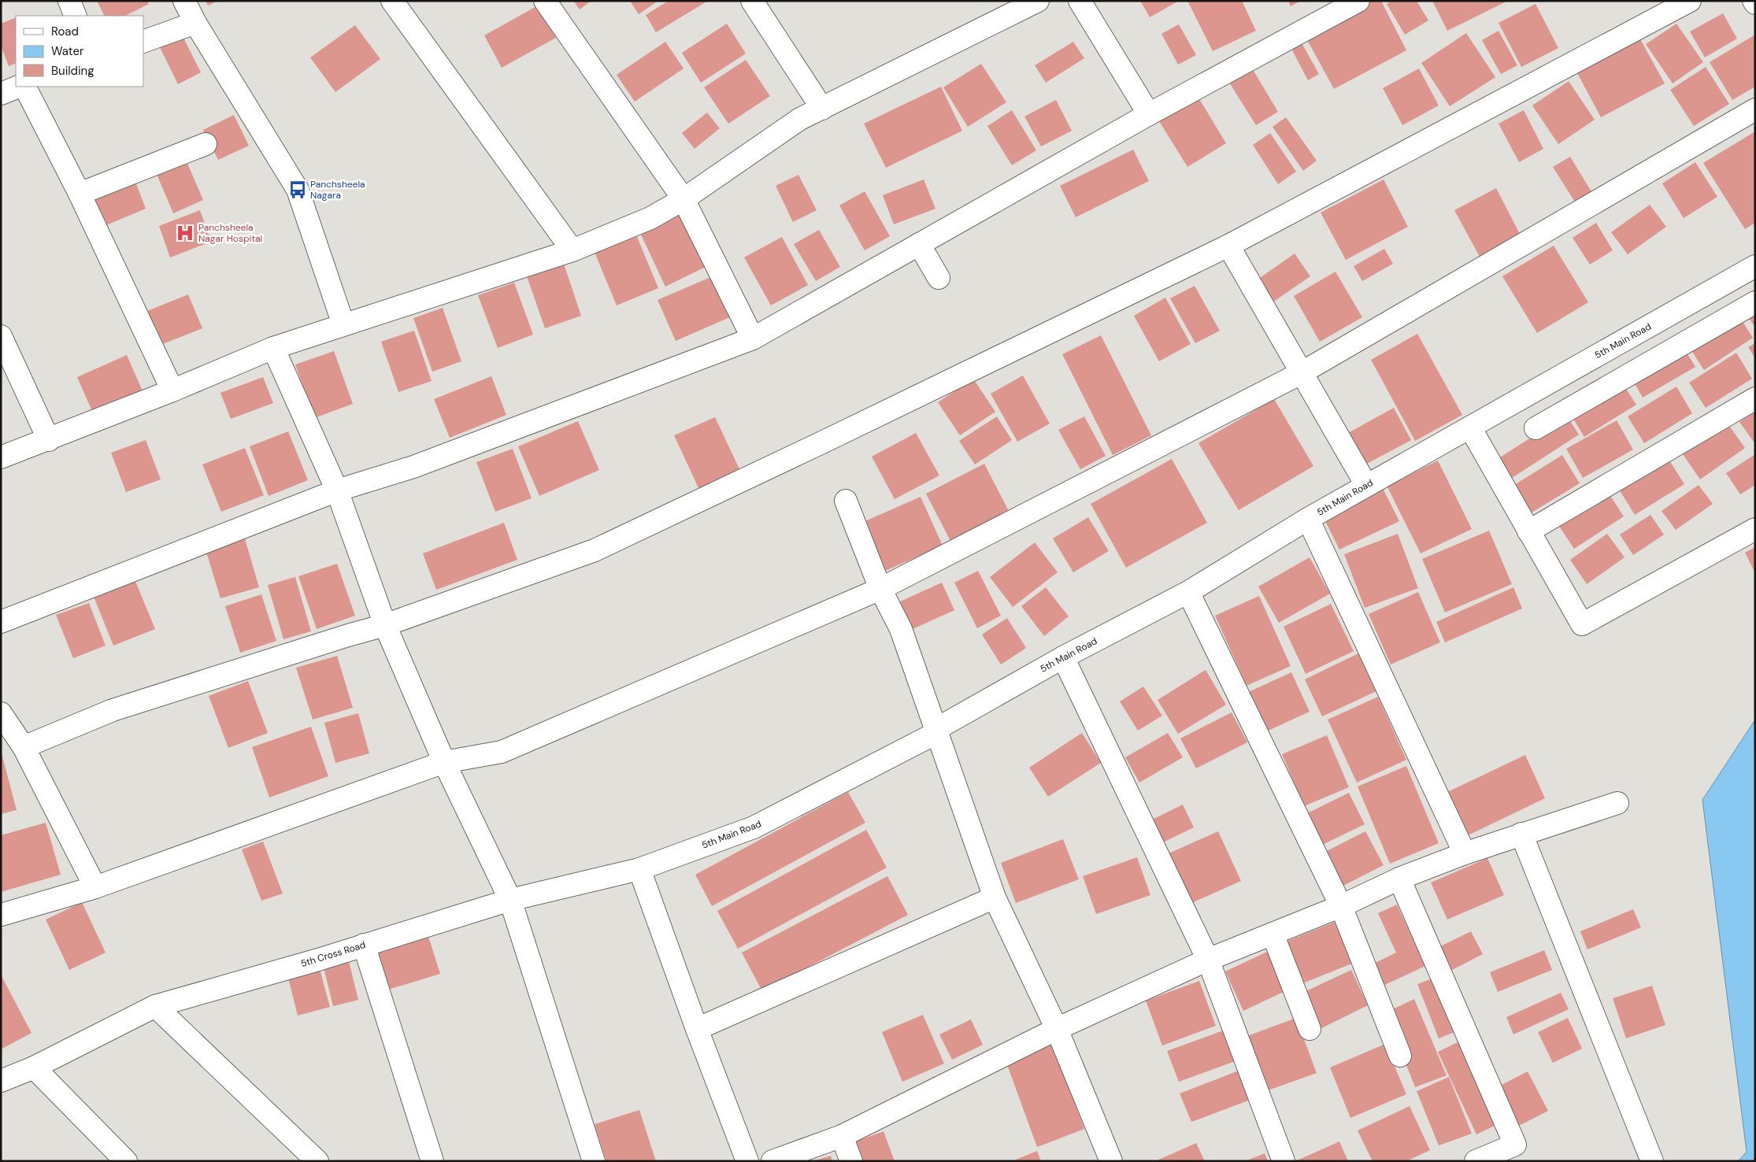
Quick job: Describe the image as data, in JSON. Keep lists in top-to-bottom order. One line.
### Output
{"streets":{"street":["5th Main Road","5th Cross Road"]},"crossings":[["5th Main Road","5th Cross Road"]],"places":{"bus stop":["Panchsheela Nagara"],"hospital":["Panchsheela Nagar Hospital"]},"legend":["Road","Water","Building"]}
